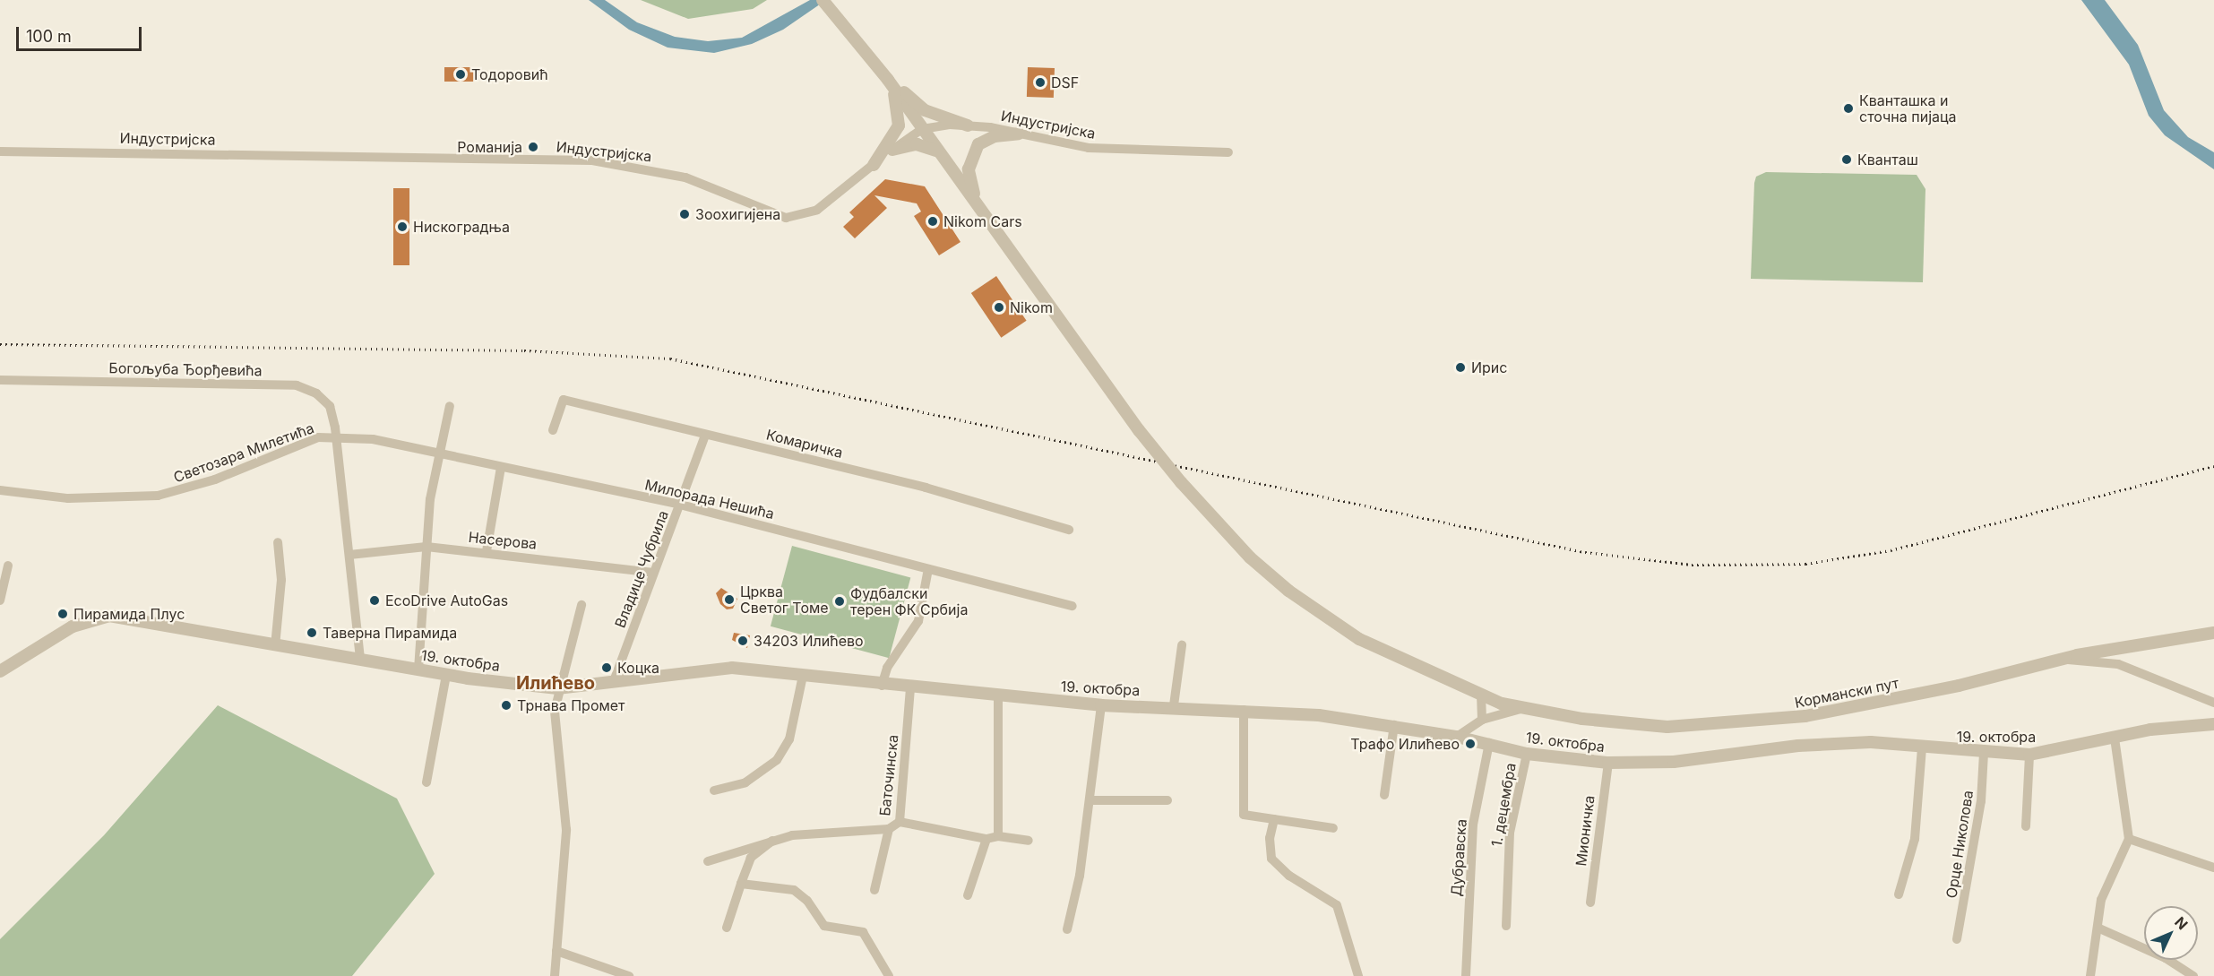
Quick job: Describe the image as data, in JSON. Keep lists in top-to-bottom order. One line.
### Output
{"streets":{"street":["Индустријска","Богољуба Ђорђевића","Комаричка","Светозара Милетића","Милорада Нешића","Насерова","Владице Чубрила","19. октобра","Кормански пут","Баточинска","1. децембра","Мионичка","Орце Николова","Дубравска"]},"crossings":[["Индустријска","Кормански пут"],["Богољуба Ђорђевића","Светозара Милетића"],["Богољуба Ђорђевића","Милорада Нешића"],["Богољуба Ђорђевића","Насерова"],["Богољуба Ђорђевића","19. октобра"],["Комаричка","Владице Чубрила"],["Светозара Милетића","Милорада Нешића"],["Милорада Нешића","Владице Чубрила"],["Насерова","Владице Чубрила"],["Владице Чубрила","19. октобра"],["19. октобра","Баточинска"],["19. октобра","1. децембра"],["19. октобра","Мионичка"],["19. октобра","Орце Николова"],["19. октобра","Дубравска"]],"districts":["Илићево"],"places":["Тодоровић","DSF","Кванташка и сточна пијаца","Романија","Кванташ","Зоохигијена","Nikom Cars","Нискоградња","Nikom","Ирис","Црква Светог Томе","EcoDrive AutoGas","Фудбалски терен ФК Србија","Пирамида Плус","Таверна Пирамида","34203 Илићево","Коцка","Трнава Промет","Трафо Илићево"],"scale_bar":"100 m","north":"top right"}
